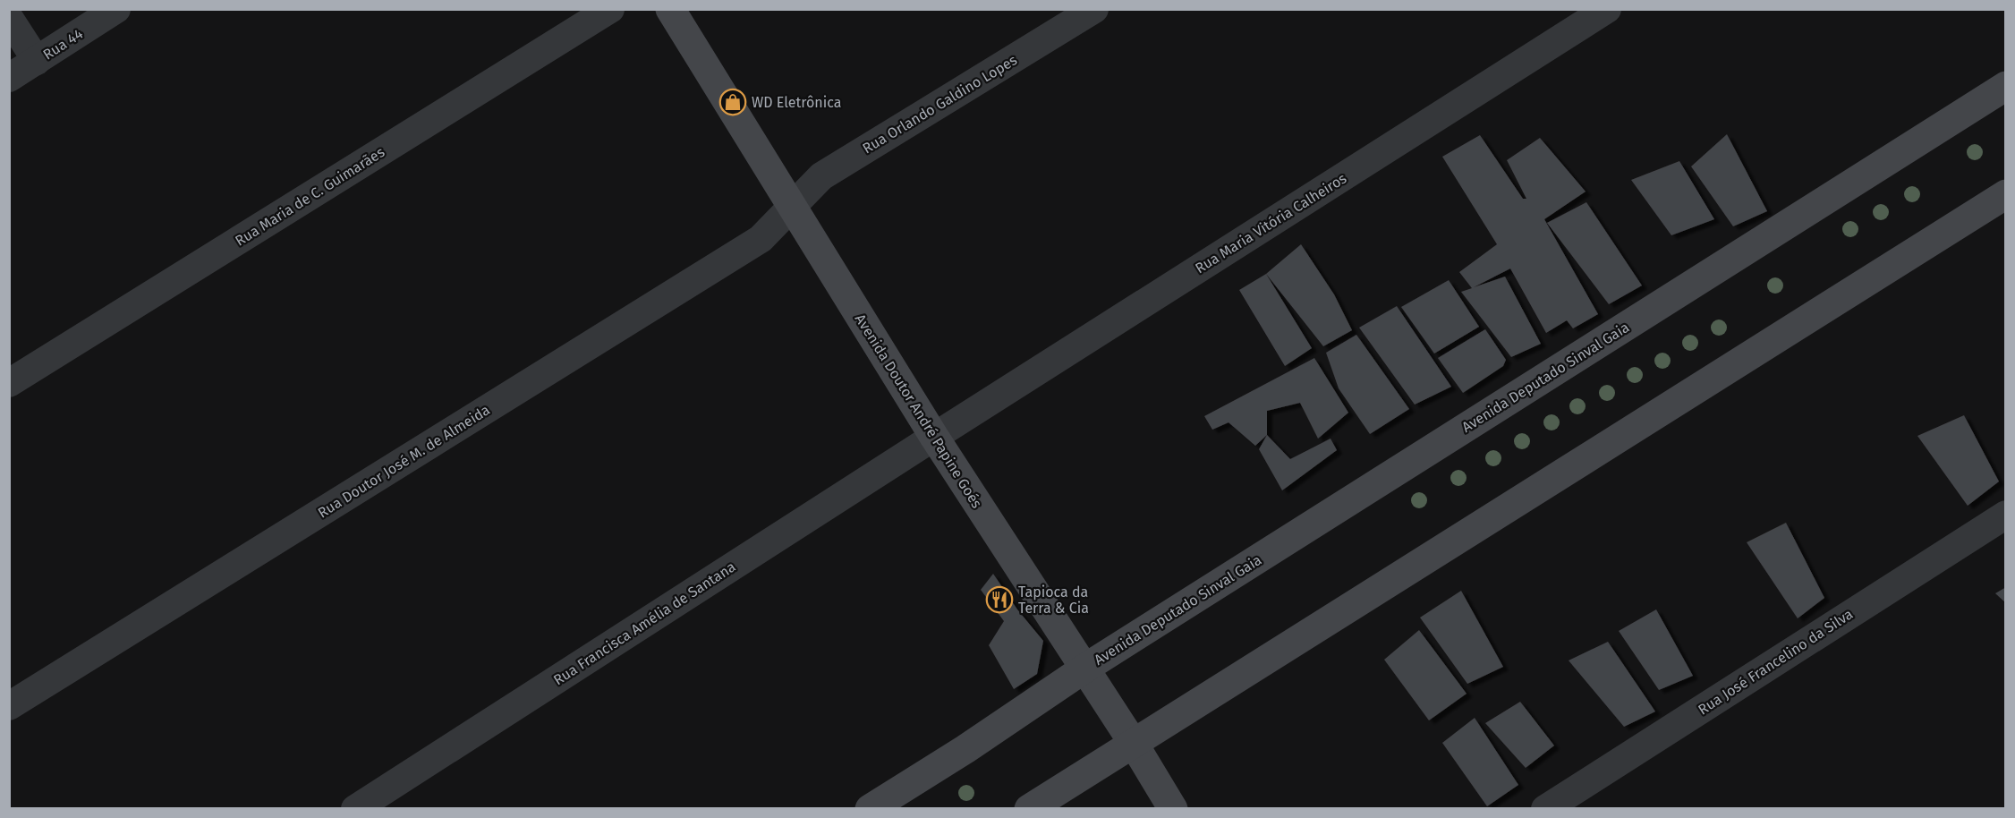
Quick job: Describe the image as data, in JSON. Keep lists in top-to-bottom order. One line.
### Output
{"streets":{"street":["Rua 44","Rua Orlando Galdino Lopes","Rua Maria de C. Guimarães","Rua Maria Vitória Calheiros","Avenida Deputado Sinval Gaia","Avenida Doutor André Papine Goés","Rua Doutor José M. de Almeida","Rua Francisca Amélia de Santana","Rua José Francelino da Silva"]},"crossings":[["Rua Orlando Galdino Lopes","Avenida Doutor André Papine Goés"],["Rua Orlando Galdino Lopes","Rua Doutor José M. de Almeida"],["Rua Maria Vitória Calheiros","Avenida Doutor André Papine Goés"],["Rua Maria Vitória Calheiros","Rua Francisca Amélia de Santana"],["Avenida Deputado Sinval Gaia","Avenida Doutor André Papine Goés"],["Avenida Doutor André Papine Goés","Rua Doutor José M. de Almeida"],["Avenida Doutor André Papine Goés","Rua Francisca Amélia de Santana"]],"places":{"shop":["WD Eletrônica"],"restaurant":["Tapioca da Terra & Cia"]}}
